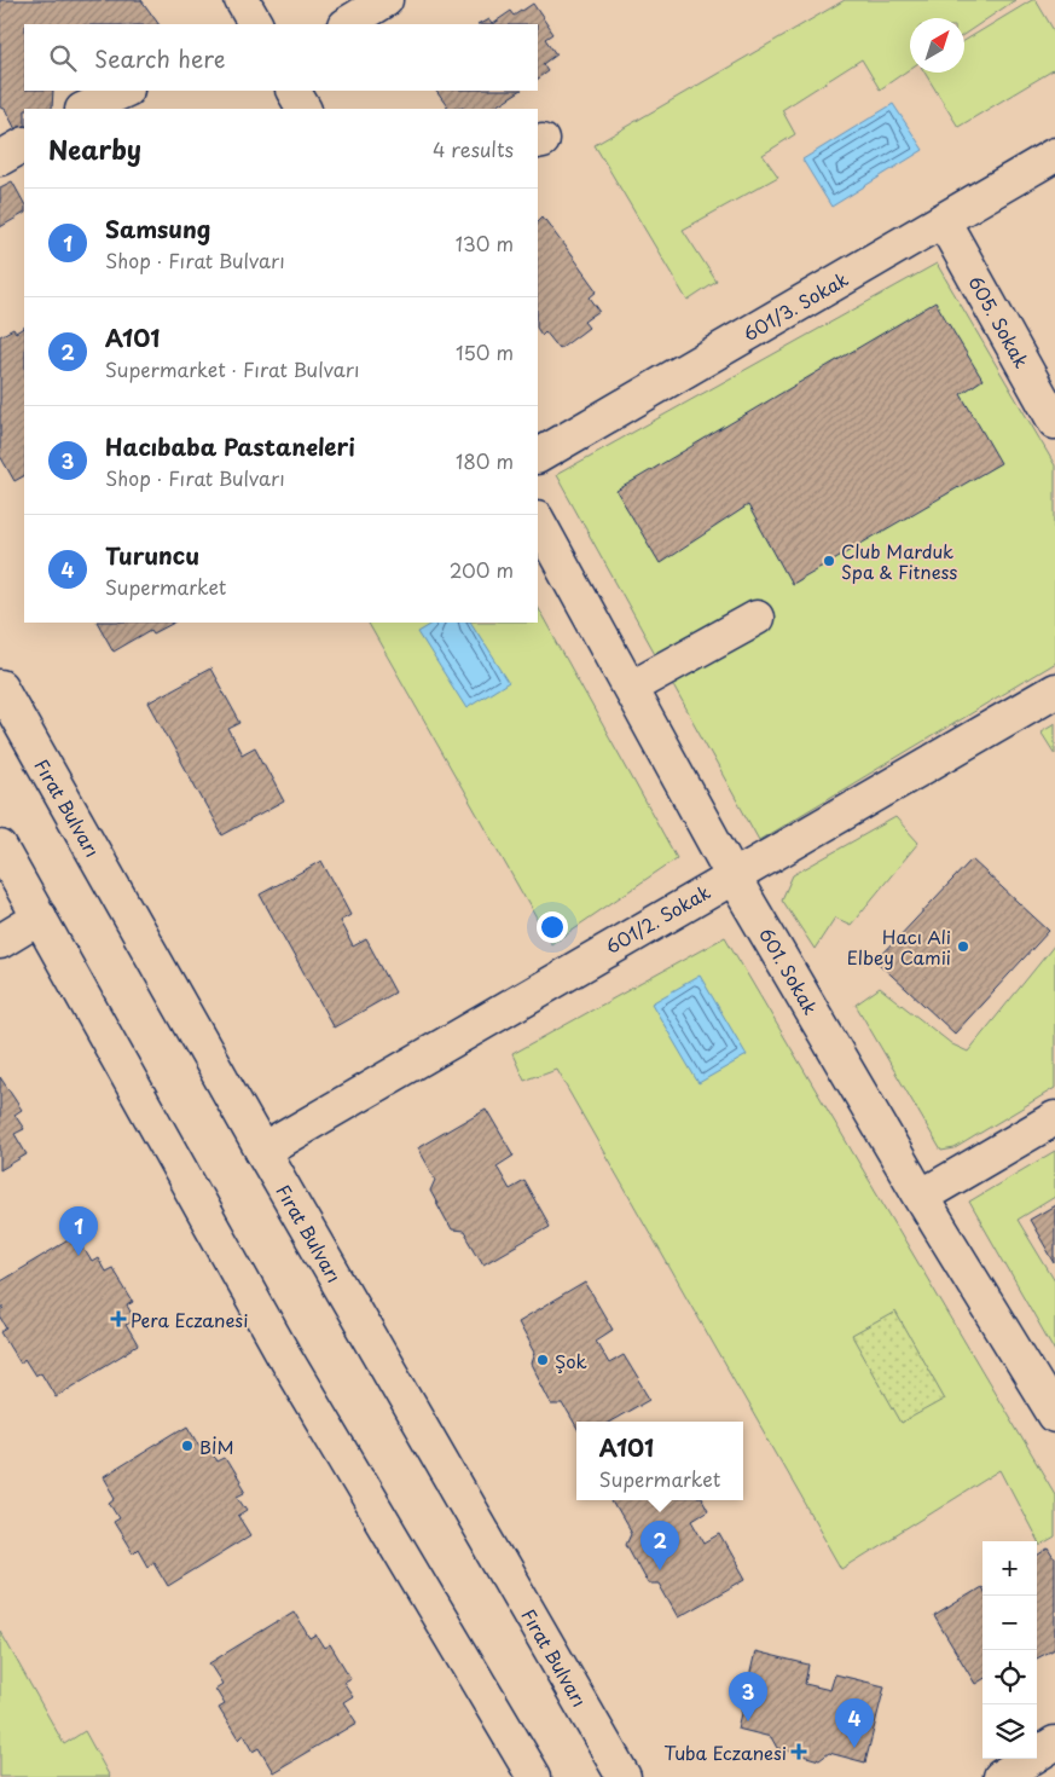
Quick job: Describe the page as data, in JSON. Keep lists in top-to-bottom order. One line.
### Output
{"streets":{"street":["601/3. Sokak","605. Sokak","Fırat Bulvarı","601/2. Sokak","601. Sokak"]},"crossings":[["601/3. Sokak","605. Sokak"],["Fırat Bulvarı","601/2. Sokak"],["601/2. Sokak","601. Sokak"]],"places":{"other":["Club Marduk Spa & Fitness","Hacı Ali Elbey Camii","Şok","BİM"],"health":["Pera Eczanesi","Tuba Eczanesi"]},"north":"top right","page":{"search":"Search here","heading":["Nearby","4 results"],"list":[{"mark":"1","name":"Samsung","note":"Shop · Fırat Bulvarı","value":"130 m"},{"mark":"2","name":"A101","note":"Supermarket · Fırat Bulvarı","value":"150 m"},{"mark":"3","name":"Hacıbaba Pastaneleri","note":"Shop · Fırat Bulvarı","value":"180 m"},{"mark":"4","name":"Turuncu","note":"Supermarket","value":"200 m"}],"pins":["1","2","3","4"],"popup":["A101","Supermarket"],"map_buttons":["+","−"]}}
